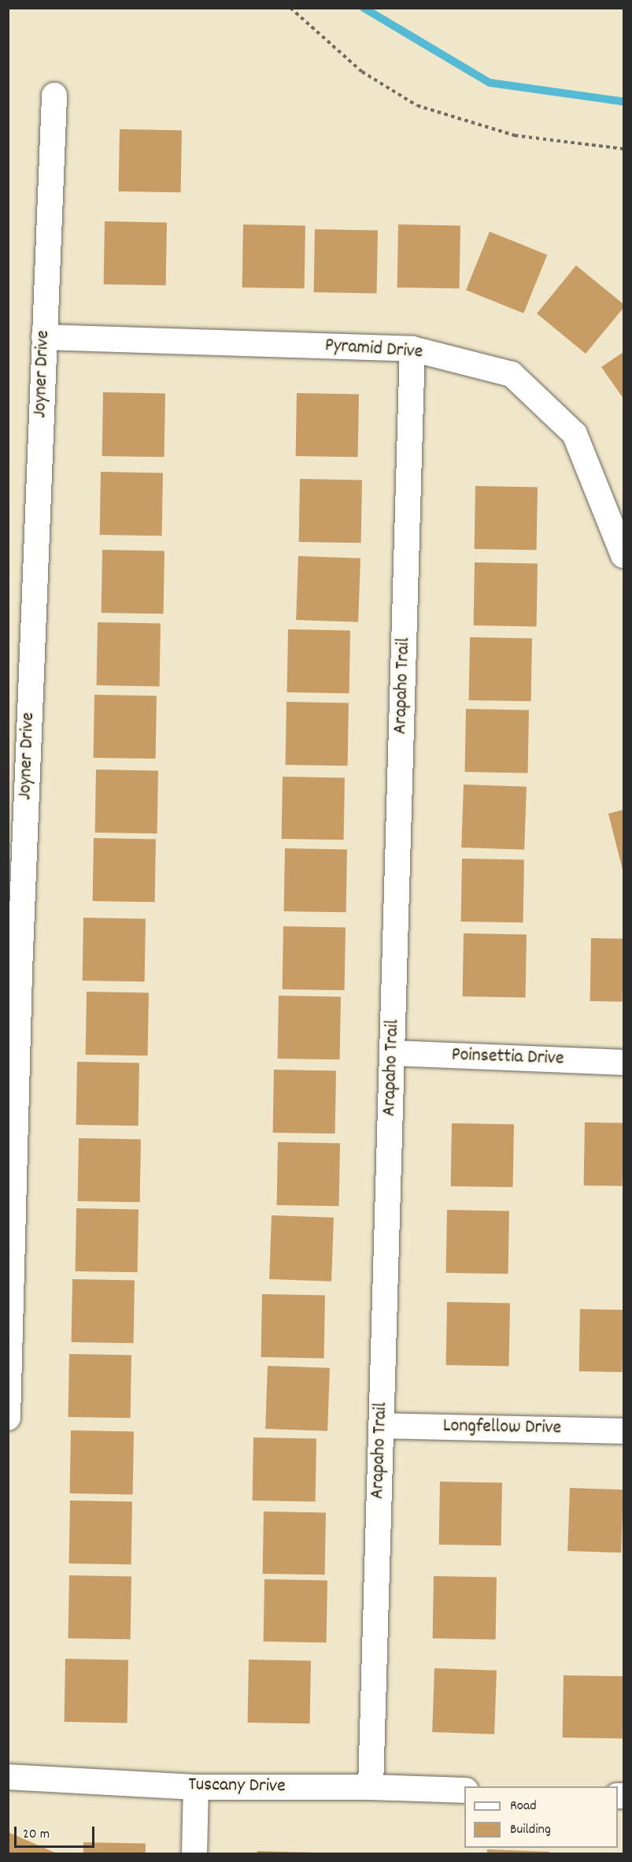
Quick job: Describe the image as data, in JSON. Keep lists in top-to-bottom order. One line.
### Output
{"streets":{"street":["Pyramid Drive","Joyner Drive","Arapaho Trail","Poinsettia Drive","Longfellow Drive","Tuscany Drive"]},"crossings":[["Pyramid Drive","Joyner Drive"],["Pyramid Drive","Arapaho Trail"],["Arapaho Trail","Poinsettia Drive"],["Arapaho Trail","Longfellow Drive"],["Arapaho Trail","Tuscany Drive"]],"legend":["Road","Building"],"scale_bar":"20 m"}
